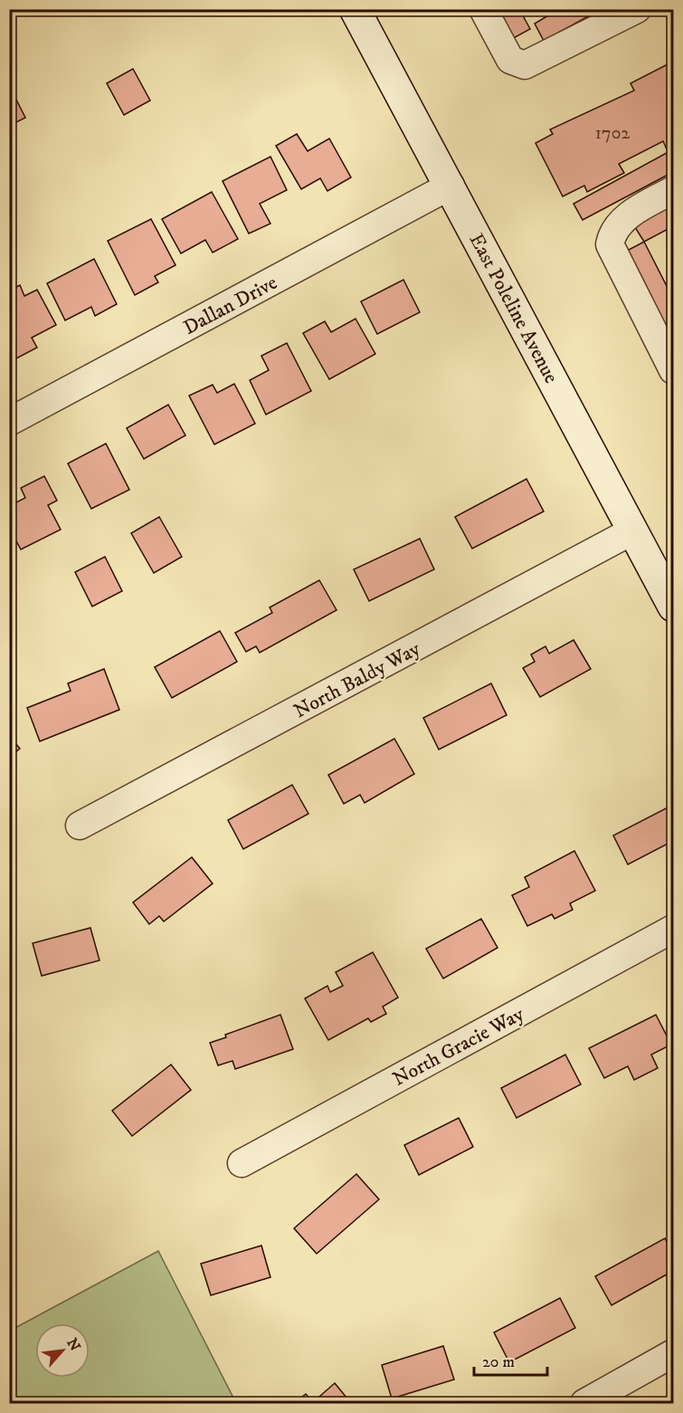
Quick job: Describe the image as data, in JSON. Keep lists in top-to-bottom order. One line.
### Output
{"streets":{"main road":["East Poleline Avenue"],"street":["Dallan Drive","North Baldy Way","North Gracie Way"]},"crossings":[["Dallan Drive","East Poleline Avenue"],["East Poleline Avenue","North Baldy Way"]],"house_numbers":["1702"],"scale_bar":"20 m","north":"top right"}
